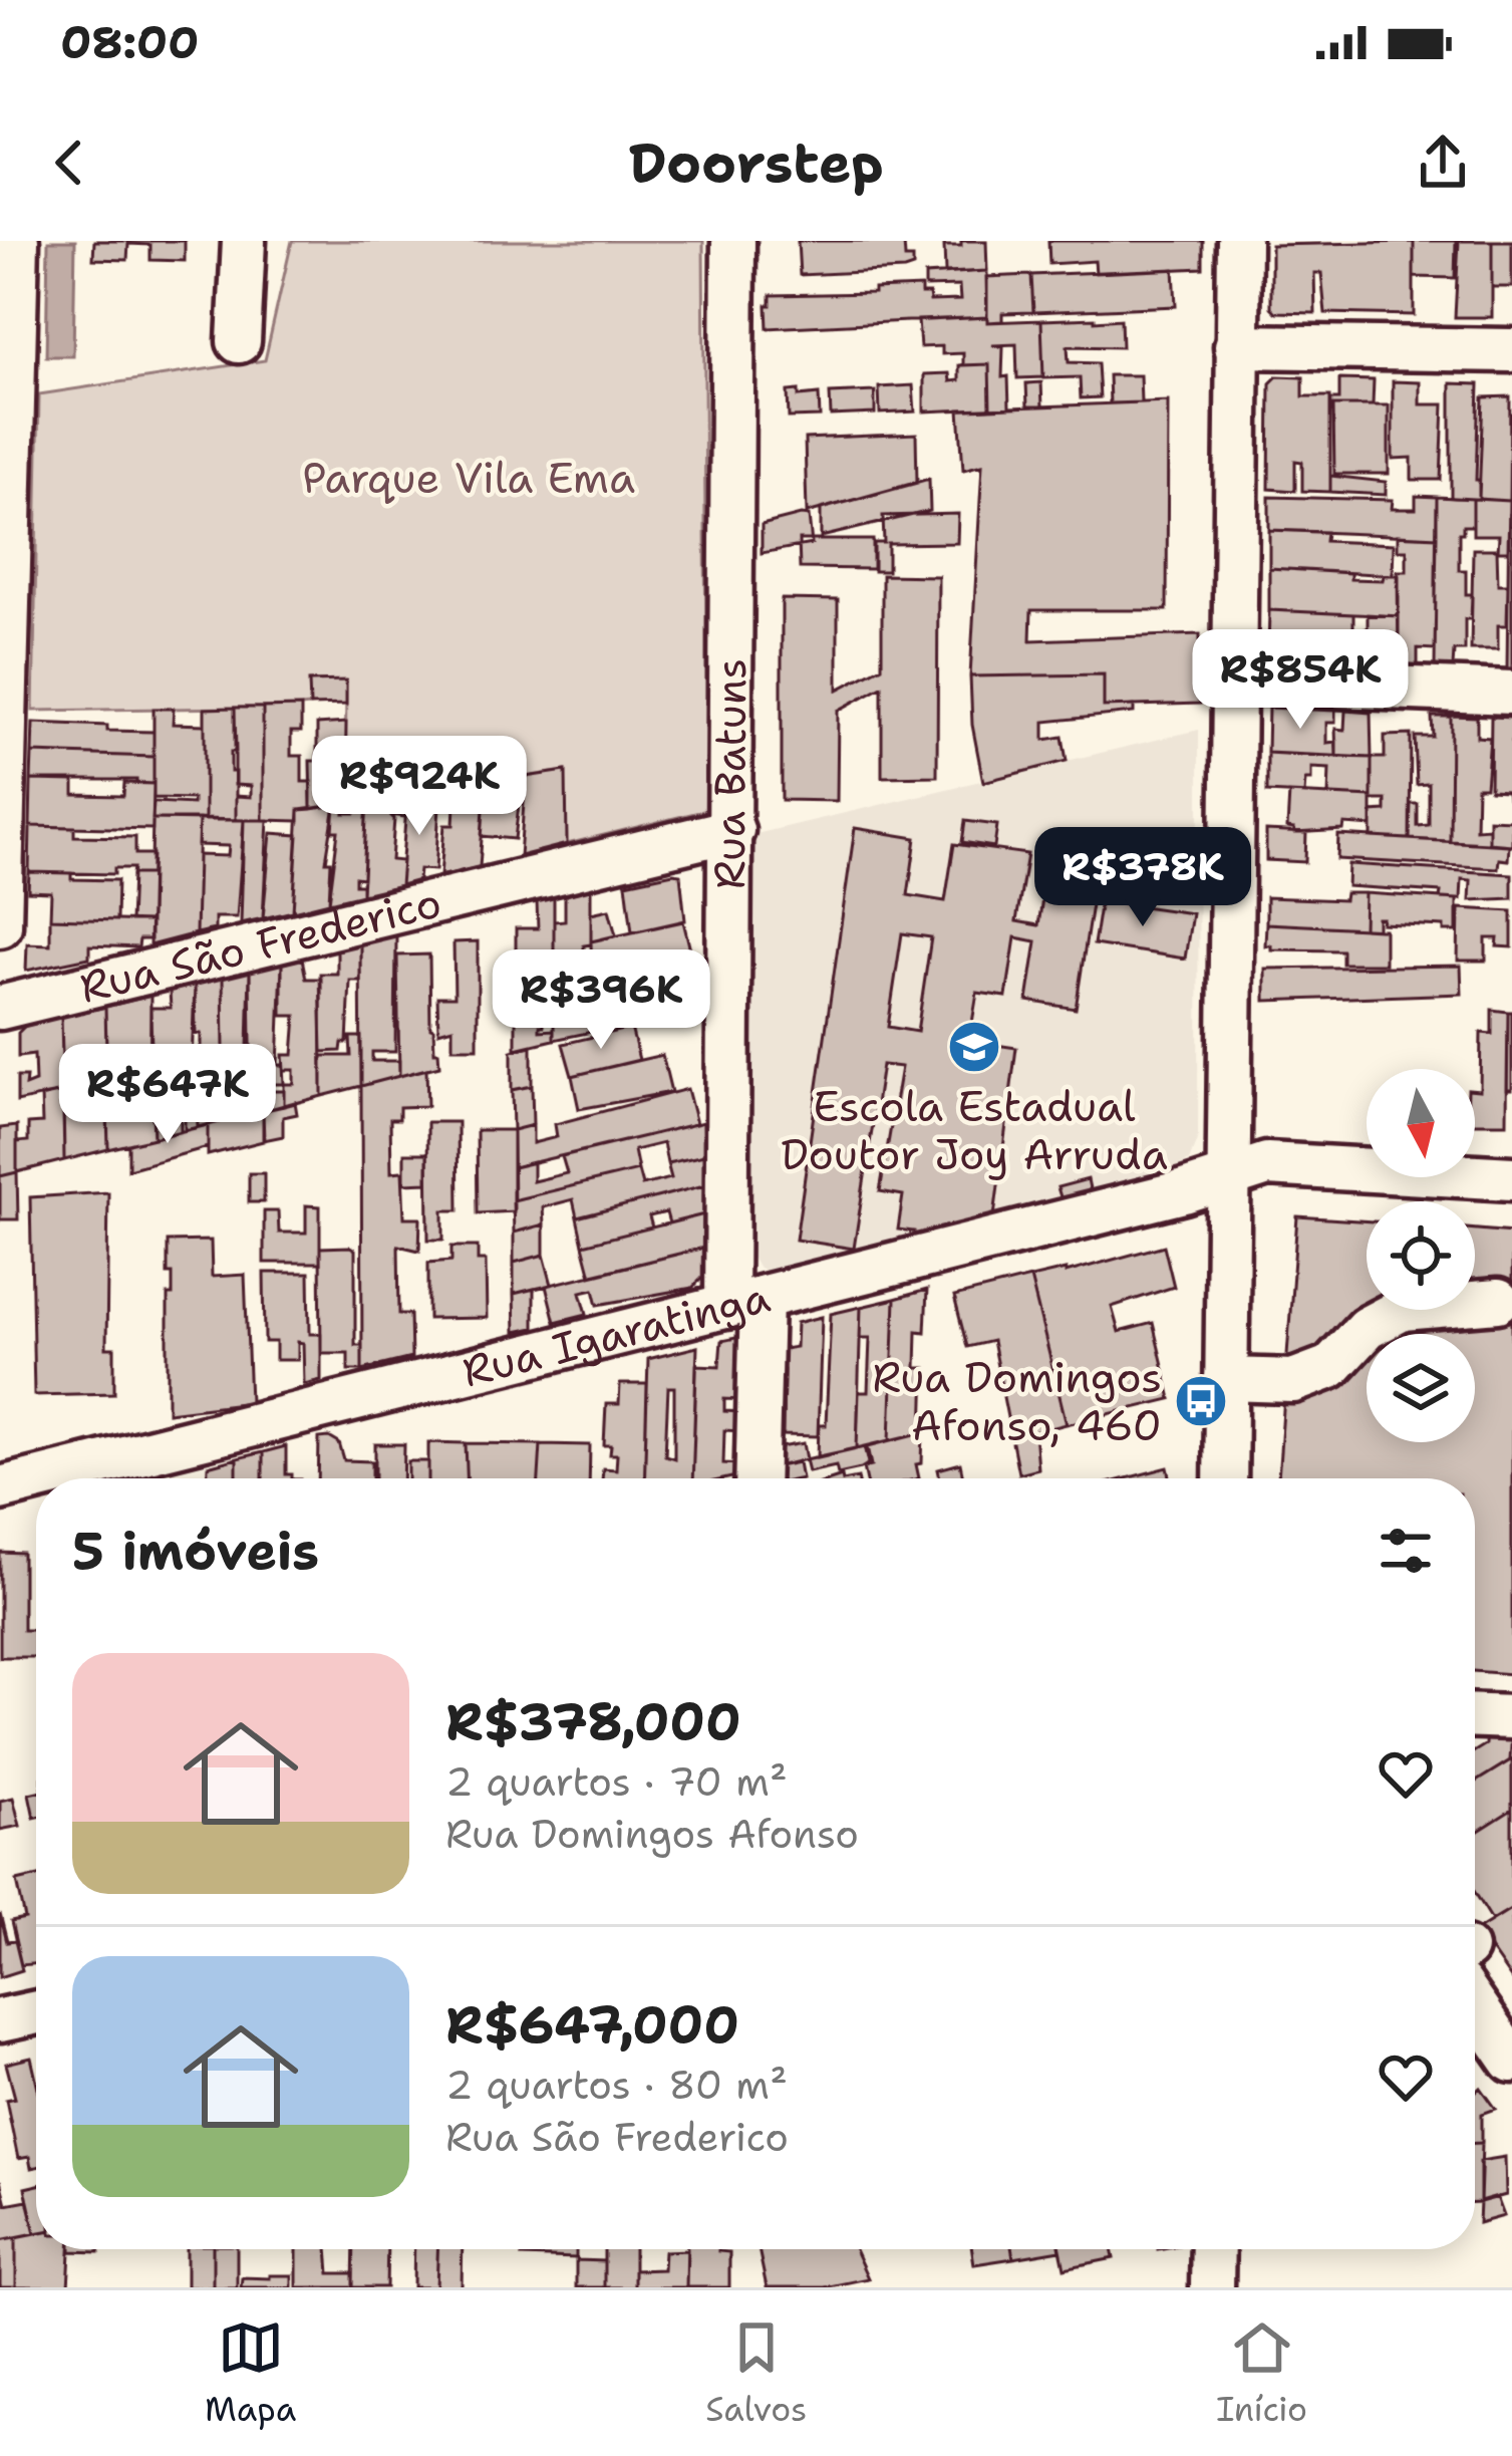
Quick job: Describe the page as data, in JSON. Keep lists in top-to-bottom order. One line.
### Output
{"streets":{"street":["Rua Batuns","Rua São Frederico","Rua Igaratinga"]},"crossings":[["Rua Batuns","Rua São Frederico"],["Rua Batuns","Rua Igaratinga"]],"parks":["Parque Vila Ema"],"places":{"school or university":["Escola Estadual Doutor Joy Arruda"],"bus stop":["Rua Domingos Afonso, 460"]},"north":"bottom","page":{"status":"08:00","header":"Doorstep","price":["R$854K","R$924K","R$378K","R$396K","R$647K"],"heading":"5 imóveis","list":[{"name":"R$378,000","note":"2 quartos · 70 m² · Rua Domingos Afonso"},{"name":"R$647,000","note":"2 quartos · 80 m² · Rua São Frederico"}],"tabs":["Mapa","Salvos","Início"]}}
